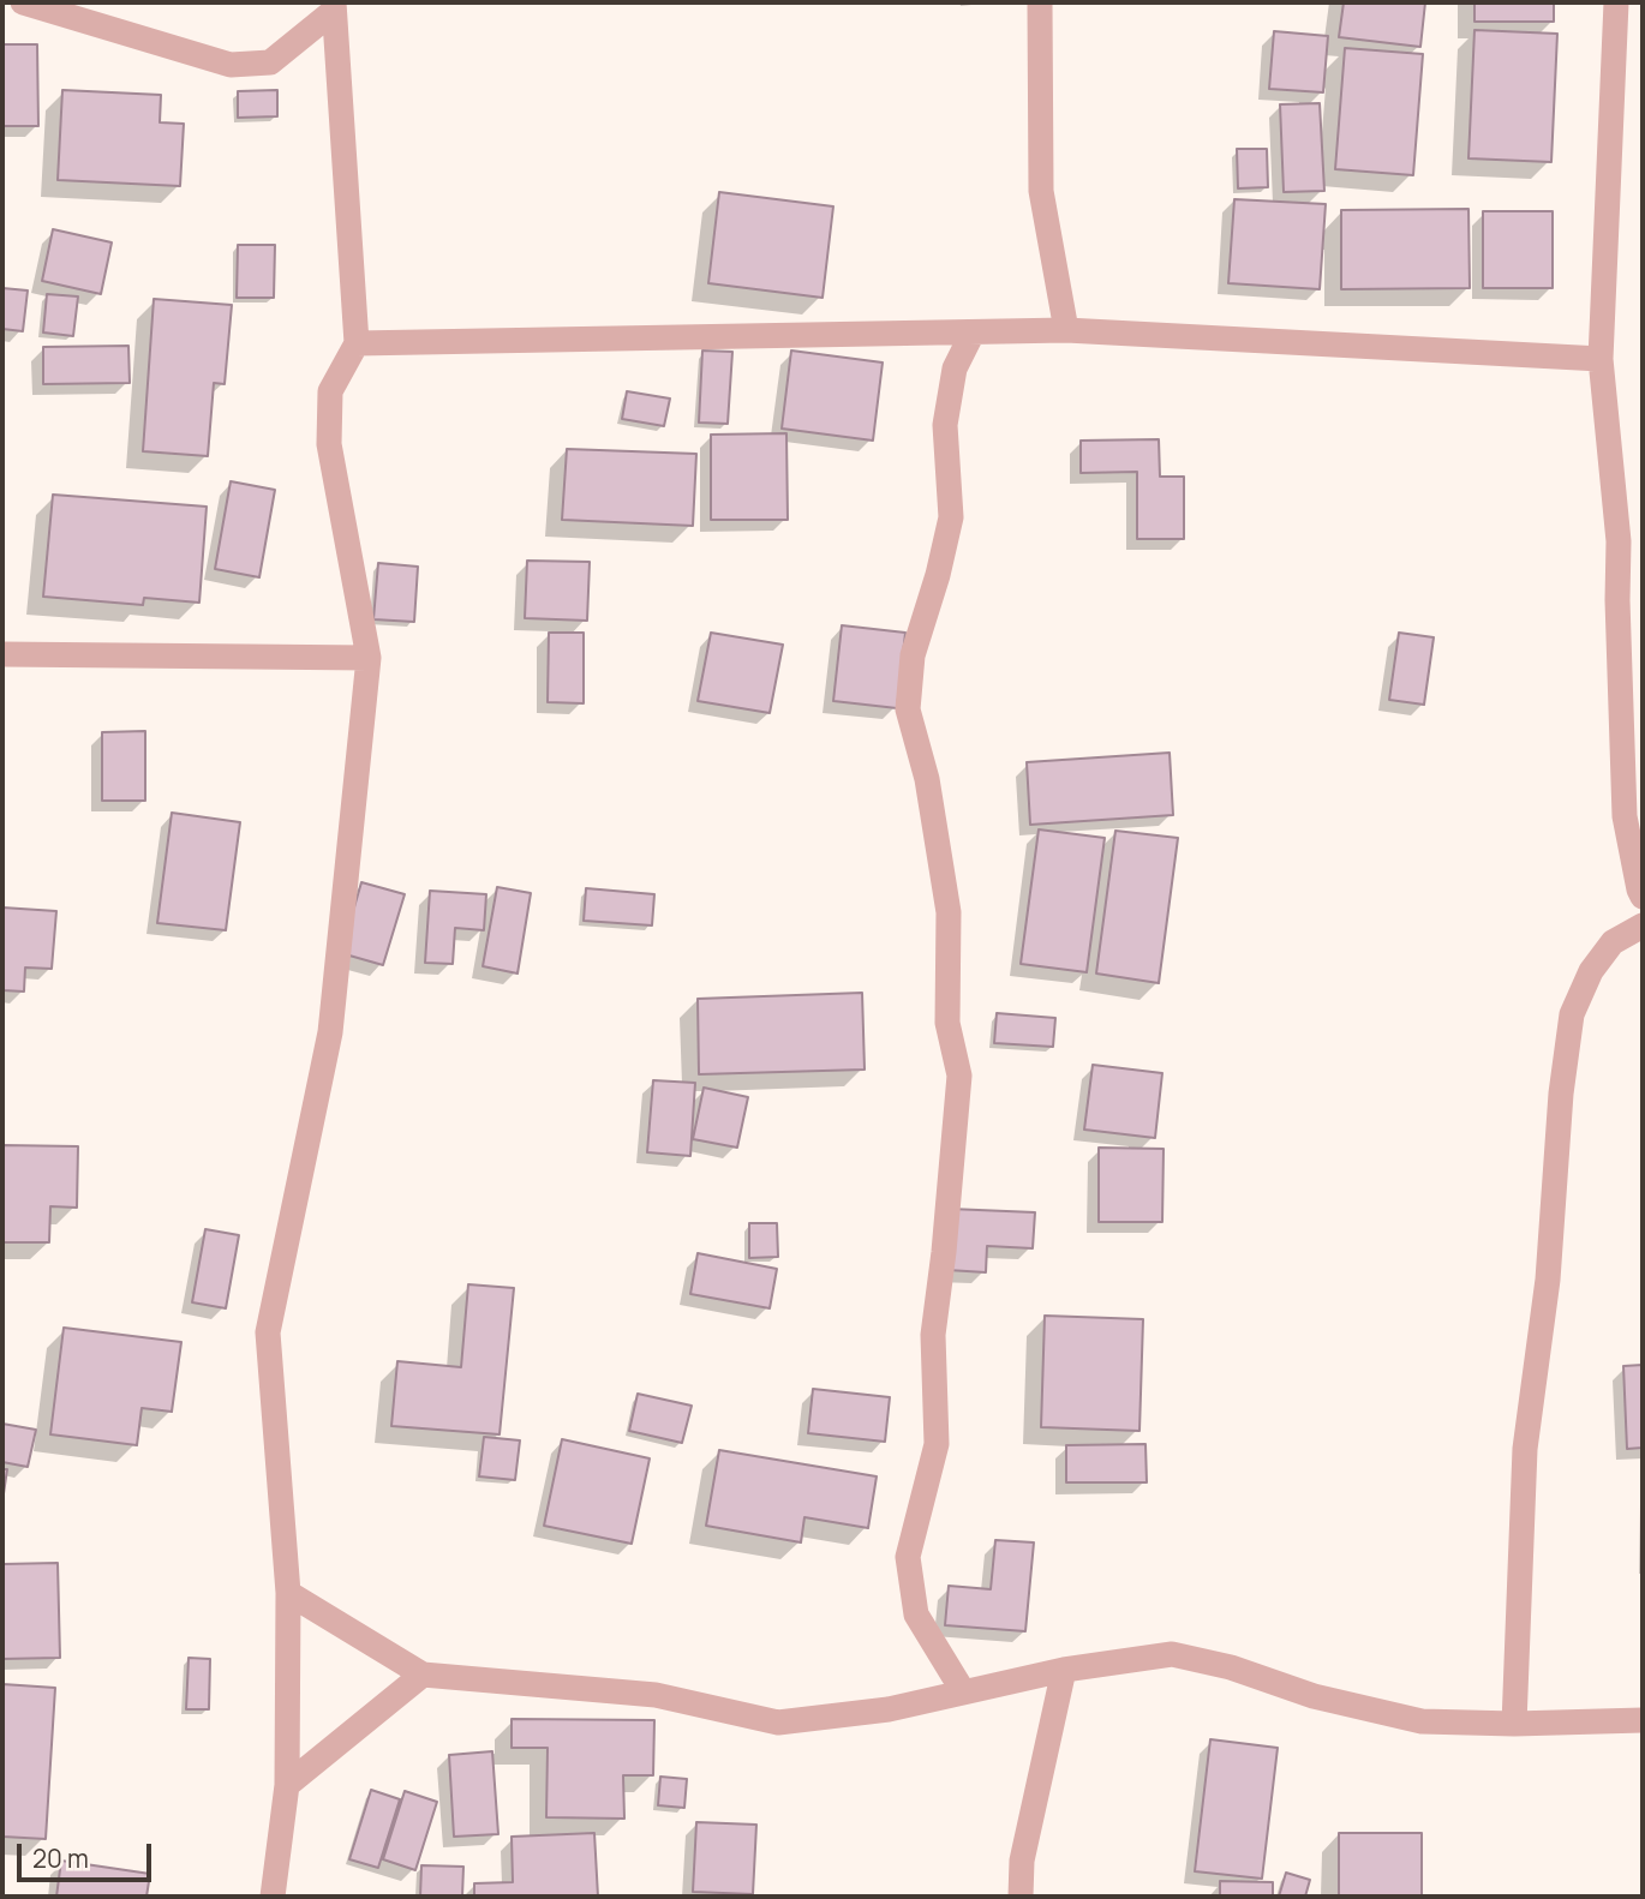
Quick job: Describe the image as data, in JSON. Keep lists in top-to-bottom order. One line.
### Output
{"scale_bar":"20 m"}
